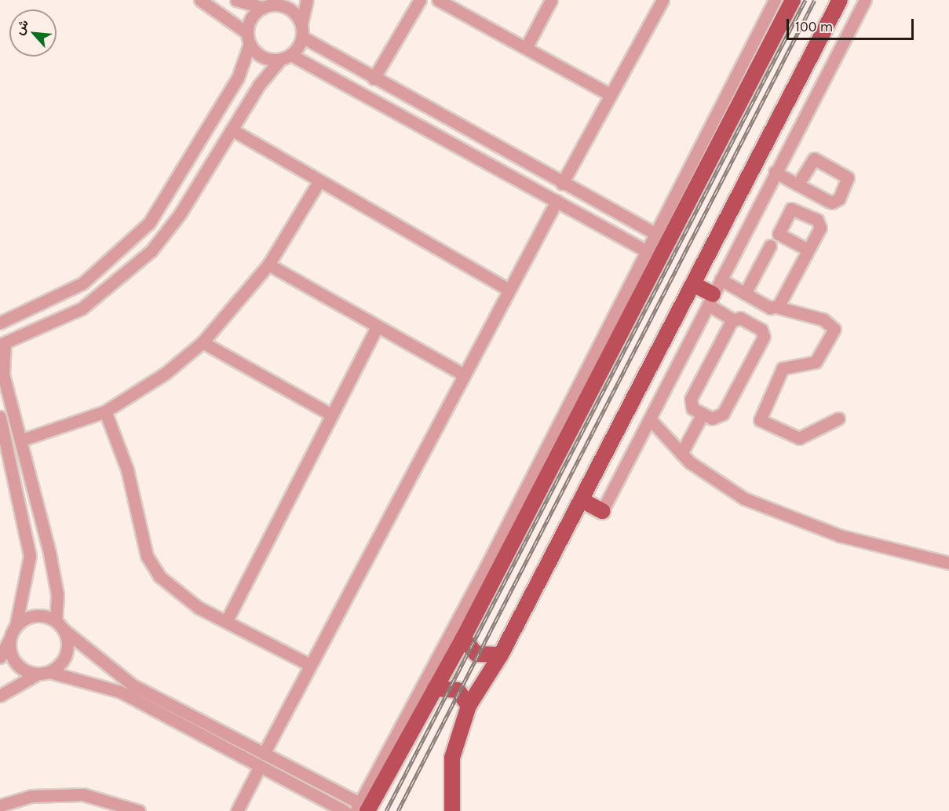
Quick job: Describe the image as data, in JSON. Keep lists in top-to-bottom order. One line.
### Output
{"scale_bar":"100 m","north":"top left"}
